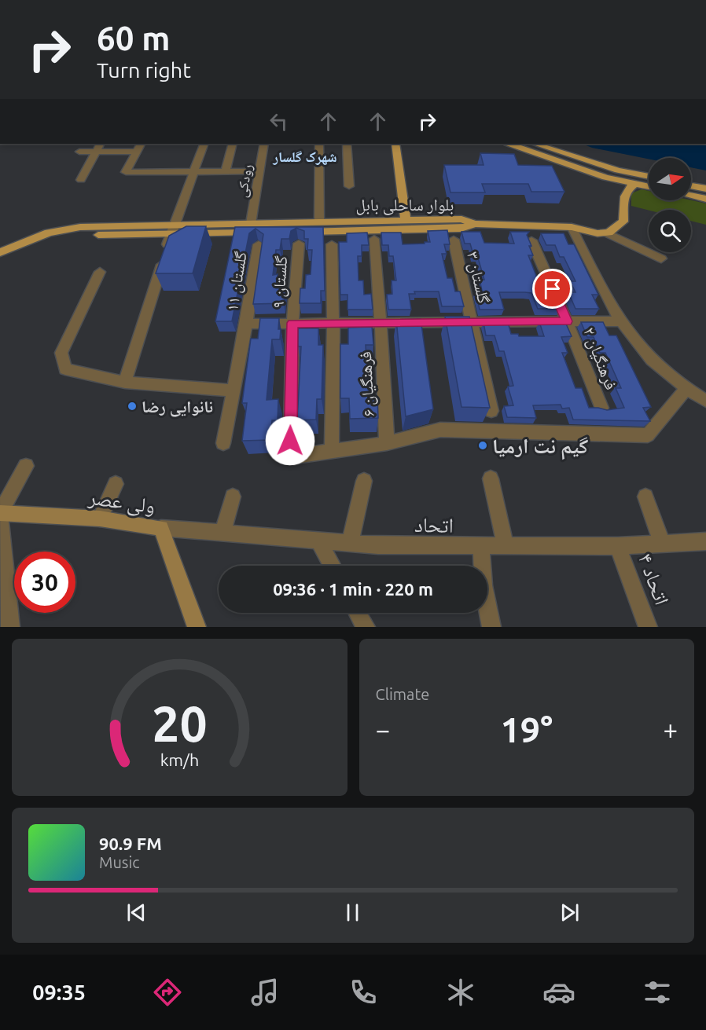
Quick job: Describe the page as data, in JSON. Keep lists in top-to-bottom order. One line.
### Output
{"streets":{"main road":["بلوار ساحلی بابل","ولی عصر"],"street":["رودکی","گلستان ۳","گلستان ۱۱","گلستان ۹","فرهنگیان ۲","فرهنگیان ۶","اتحاد","اتحاد ۴"]},"crossings":[["رودکی","بلوار ساحلی بابل"],["ولی عصر","اتحاد"],["اتحاد","اتحاد ۴"]],"districts":["شهرک گلسار"],"places":["نانوایی رضا","گیم نت ارمیا"],"north":"right","page":{"turn":["60 m","Turn right"],"limit":"30","trip":"09:36 · 1 min · 220 m","tile":"Climate","heat":["−","19°","+"],"song":["90.9 FM","Music"],"tabs":"09:35","gauge":["20","km/h"]}}
